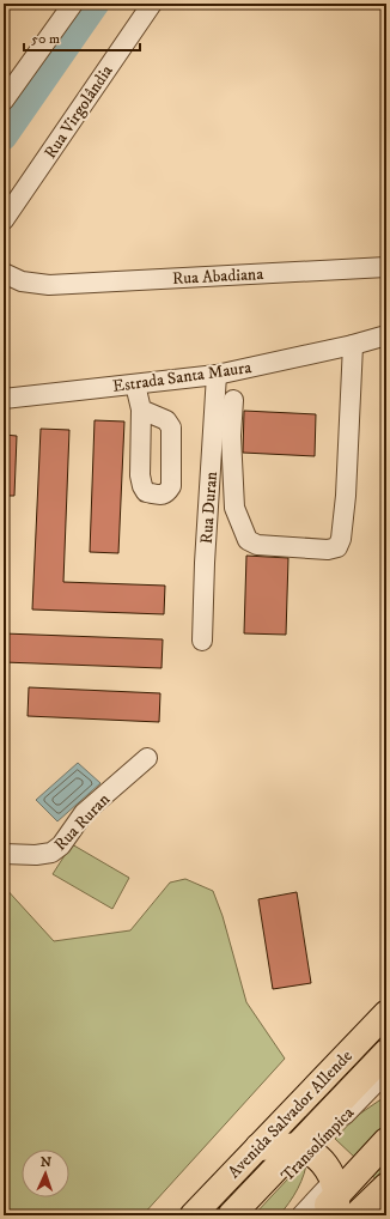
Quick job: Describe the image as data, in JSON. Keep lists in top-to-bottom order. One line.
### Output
{"streets":{"highway":["Avenida Salvador Allende"],"street":["Rua Virgolândia","Rua Abadiana","Estrada Santa Maura","Rua Duran","Rua Ruran","Transolímpica"]},"crossings":[["Estrada Santa Maura","Rua Duran"],["Avenida Salvador Allende","Transolímpica"]],"scale_bar":"50 m","north":"top"}
